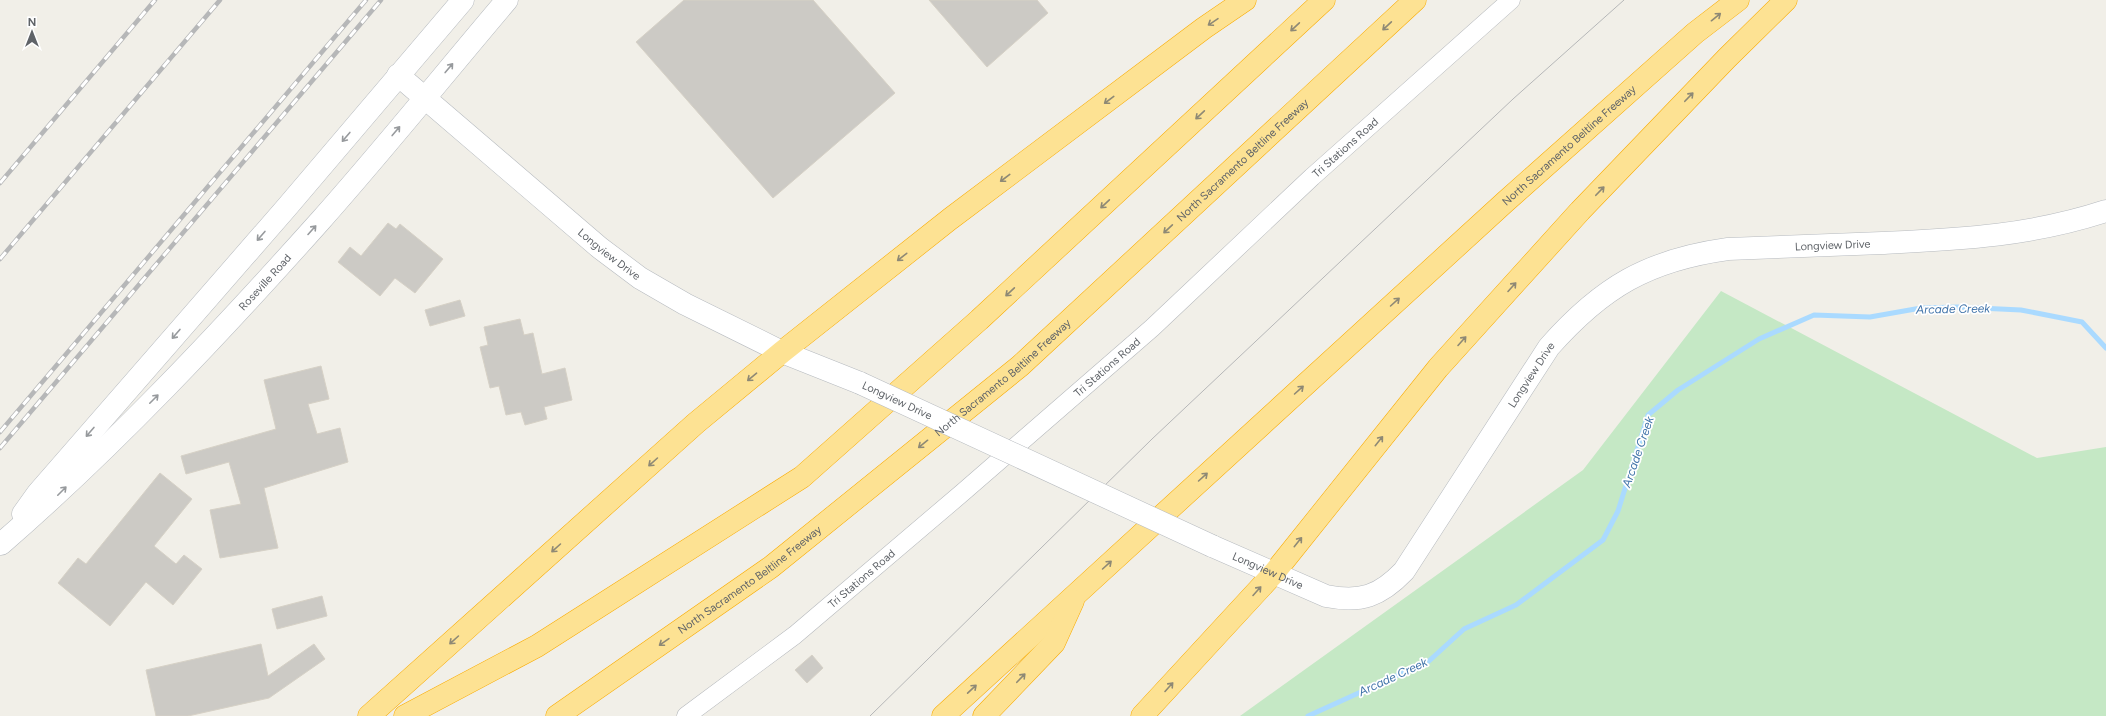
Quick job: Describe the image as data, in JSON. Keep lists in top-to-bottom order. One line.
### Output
{"streets":{"highway":["North Sacramento Beltline Freeway"],"main road":["Longview Drive","Roseville Road"],"street":["Tri Stations Road"]},"crossings":[["Longview Drive","Roseville Road"]],"water":["Arcade Creek"],"north":"top"}
